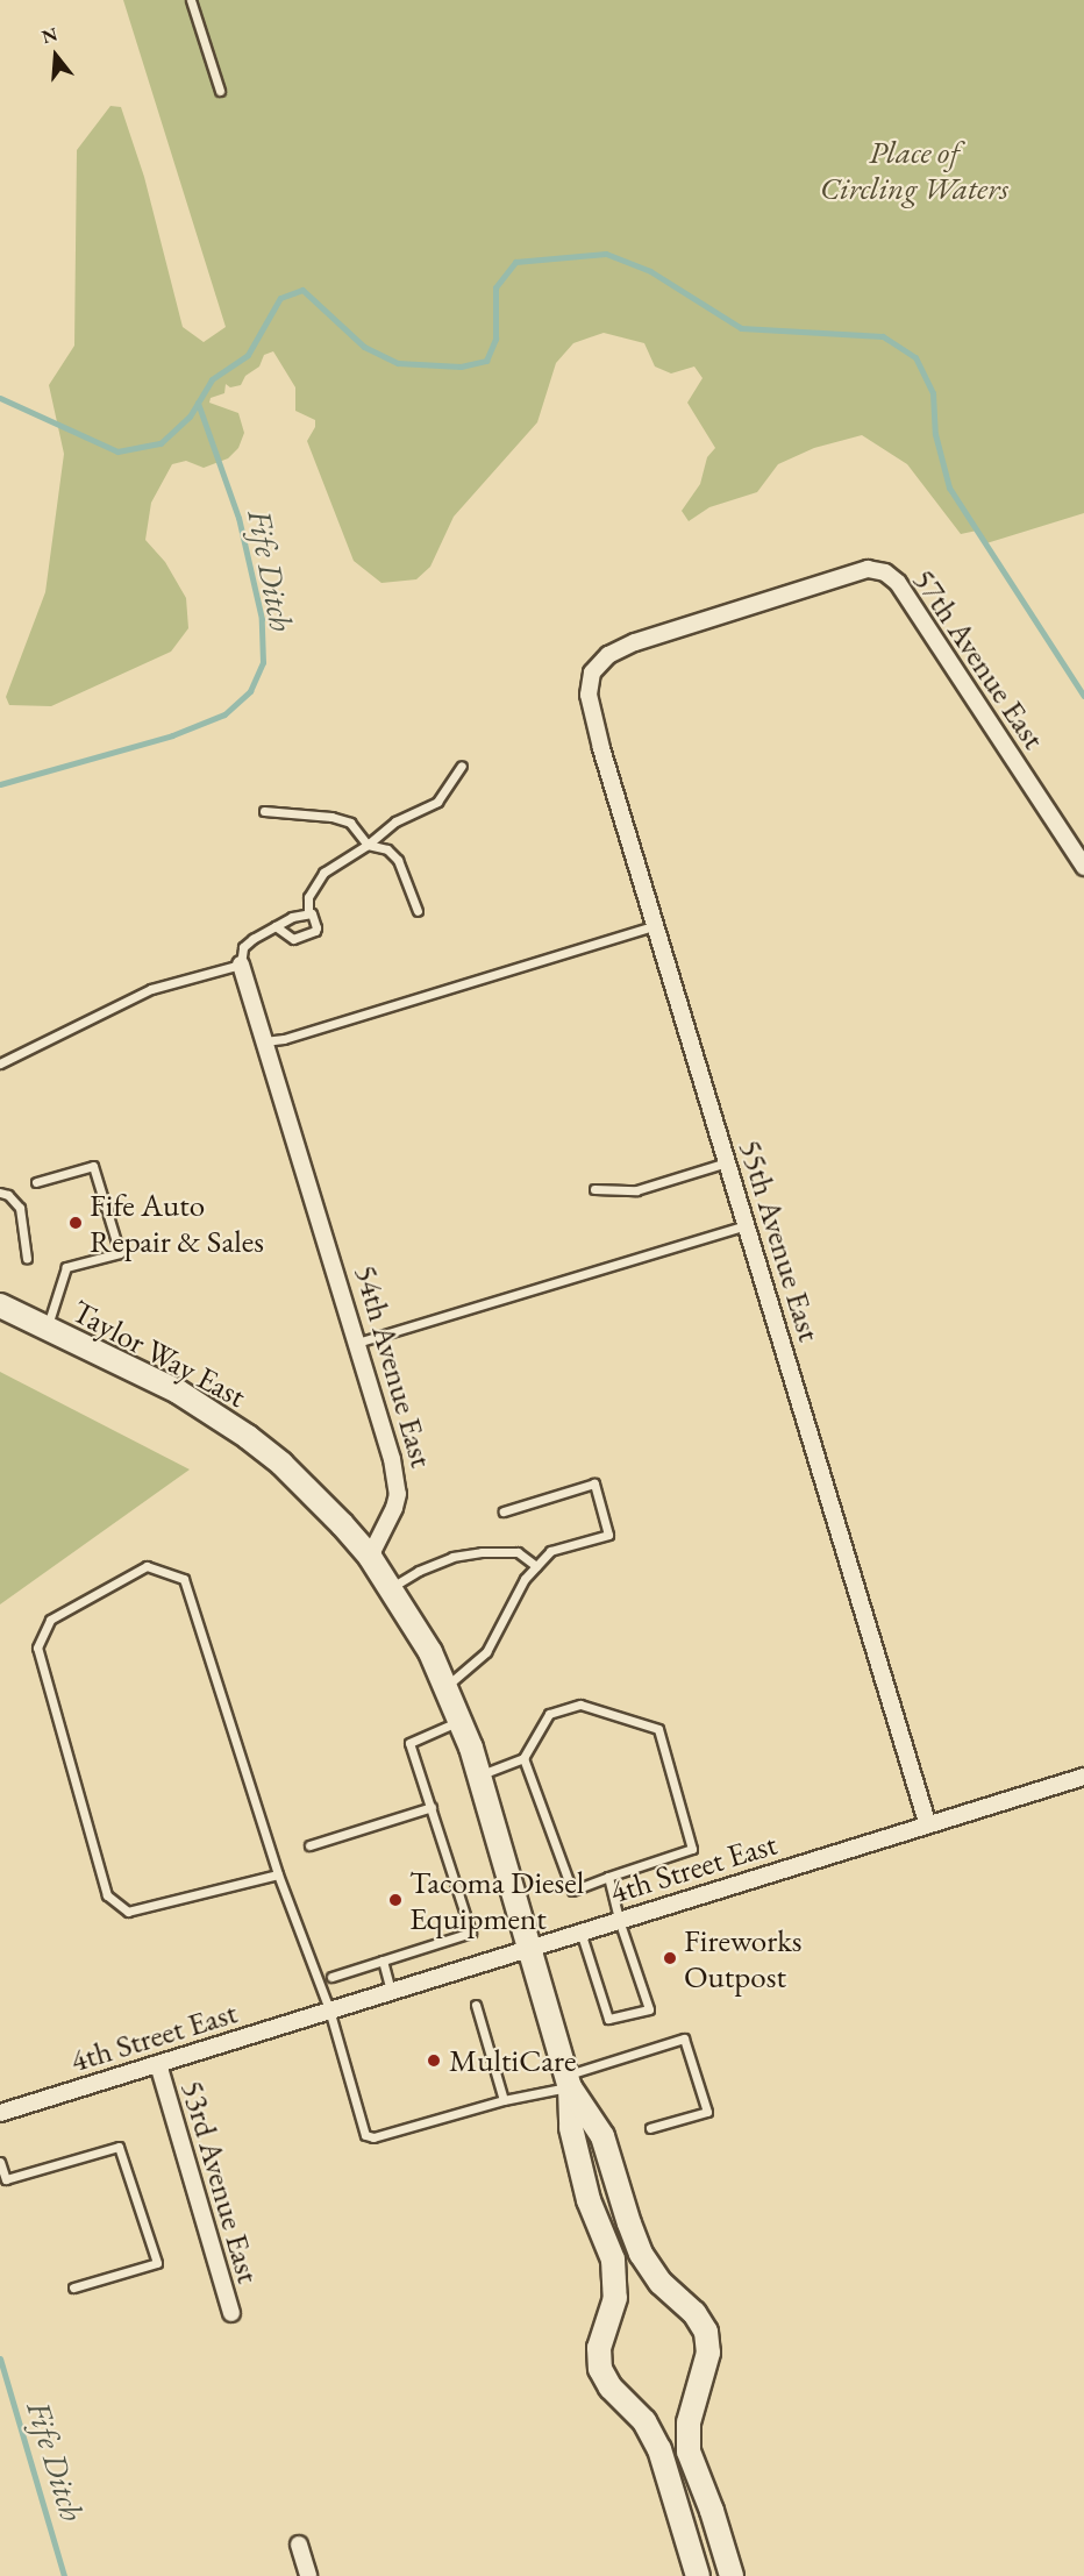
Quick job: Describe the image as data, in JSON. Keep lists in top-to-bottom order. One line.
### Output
{"streets":{"main road":["Taylor Way East"],"street":["57th Avenue East","55th Avenue East","54th Avenue East","4th Street East","53rd Avenue East"]},"crossings":[["57th Avenue East","55th Avenue East"],["55th Avenue East","4th Street East"],["Taylor Way East","54th Avenue East"],["4th Street East","53rd Avenue East"]],"water":["Fife Ditch"],"parks":["Place of Circling Waters"],"places":["Fife Auto Repair & Sales","Tacoma Diesel Equipment","Fireworks Outpost","MultiCare"],"north":"top"}
